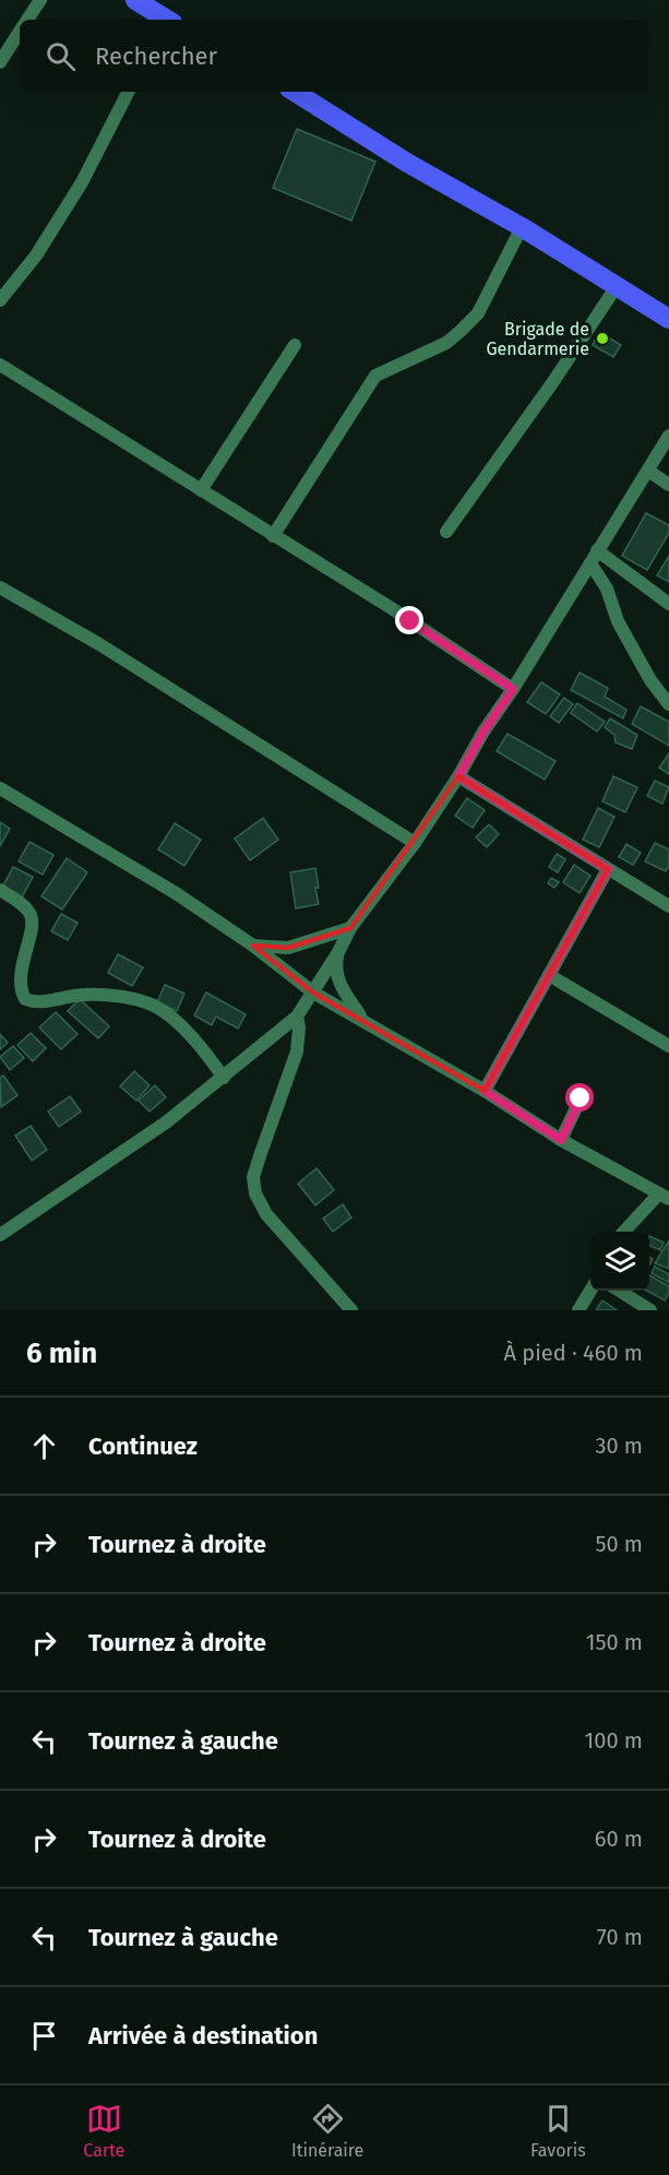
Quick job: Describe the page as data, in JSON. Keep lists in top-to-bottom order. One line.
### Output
{"places":["Brigade de Gendarmerie"],"page":{"search":"Rechercher","heading":["6 min","À pied · 460 m"],"list":[["Continuez","30 m"],["Tournez à droite","50 m"],["Tournez à droite","150 m"],["Tournez à gauche","100 m"],["Tournez à droite","60 m"],["Tournez à gauche","70 m"],"Arrivée à destination"],"nav":["Carte","Itinéraire","Favoris"]}}
